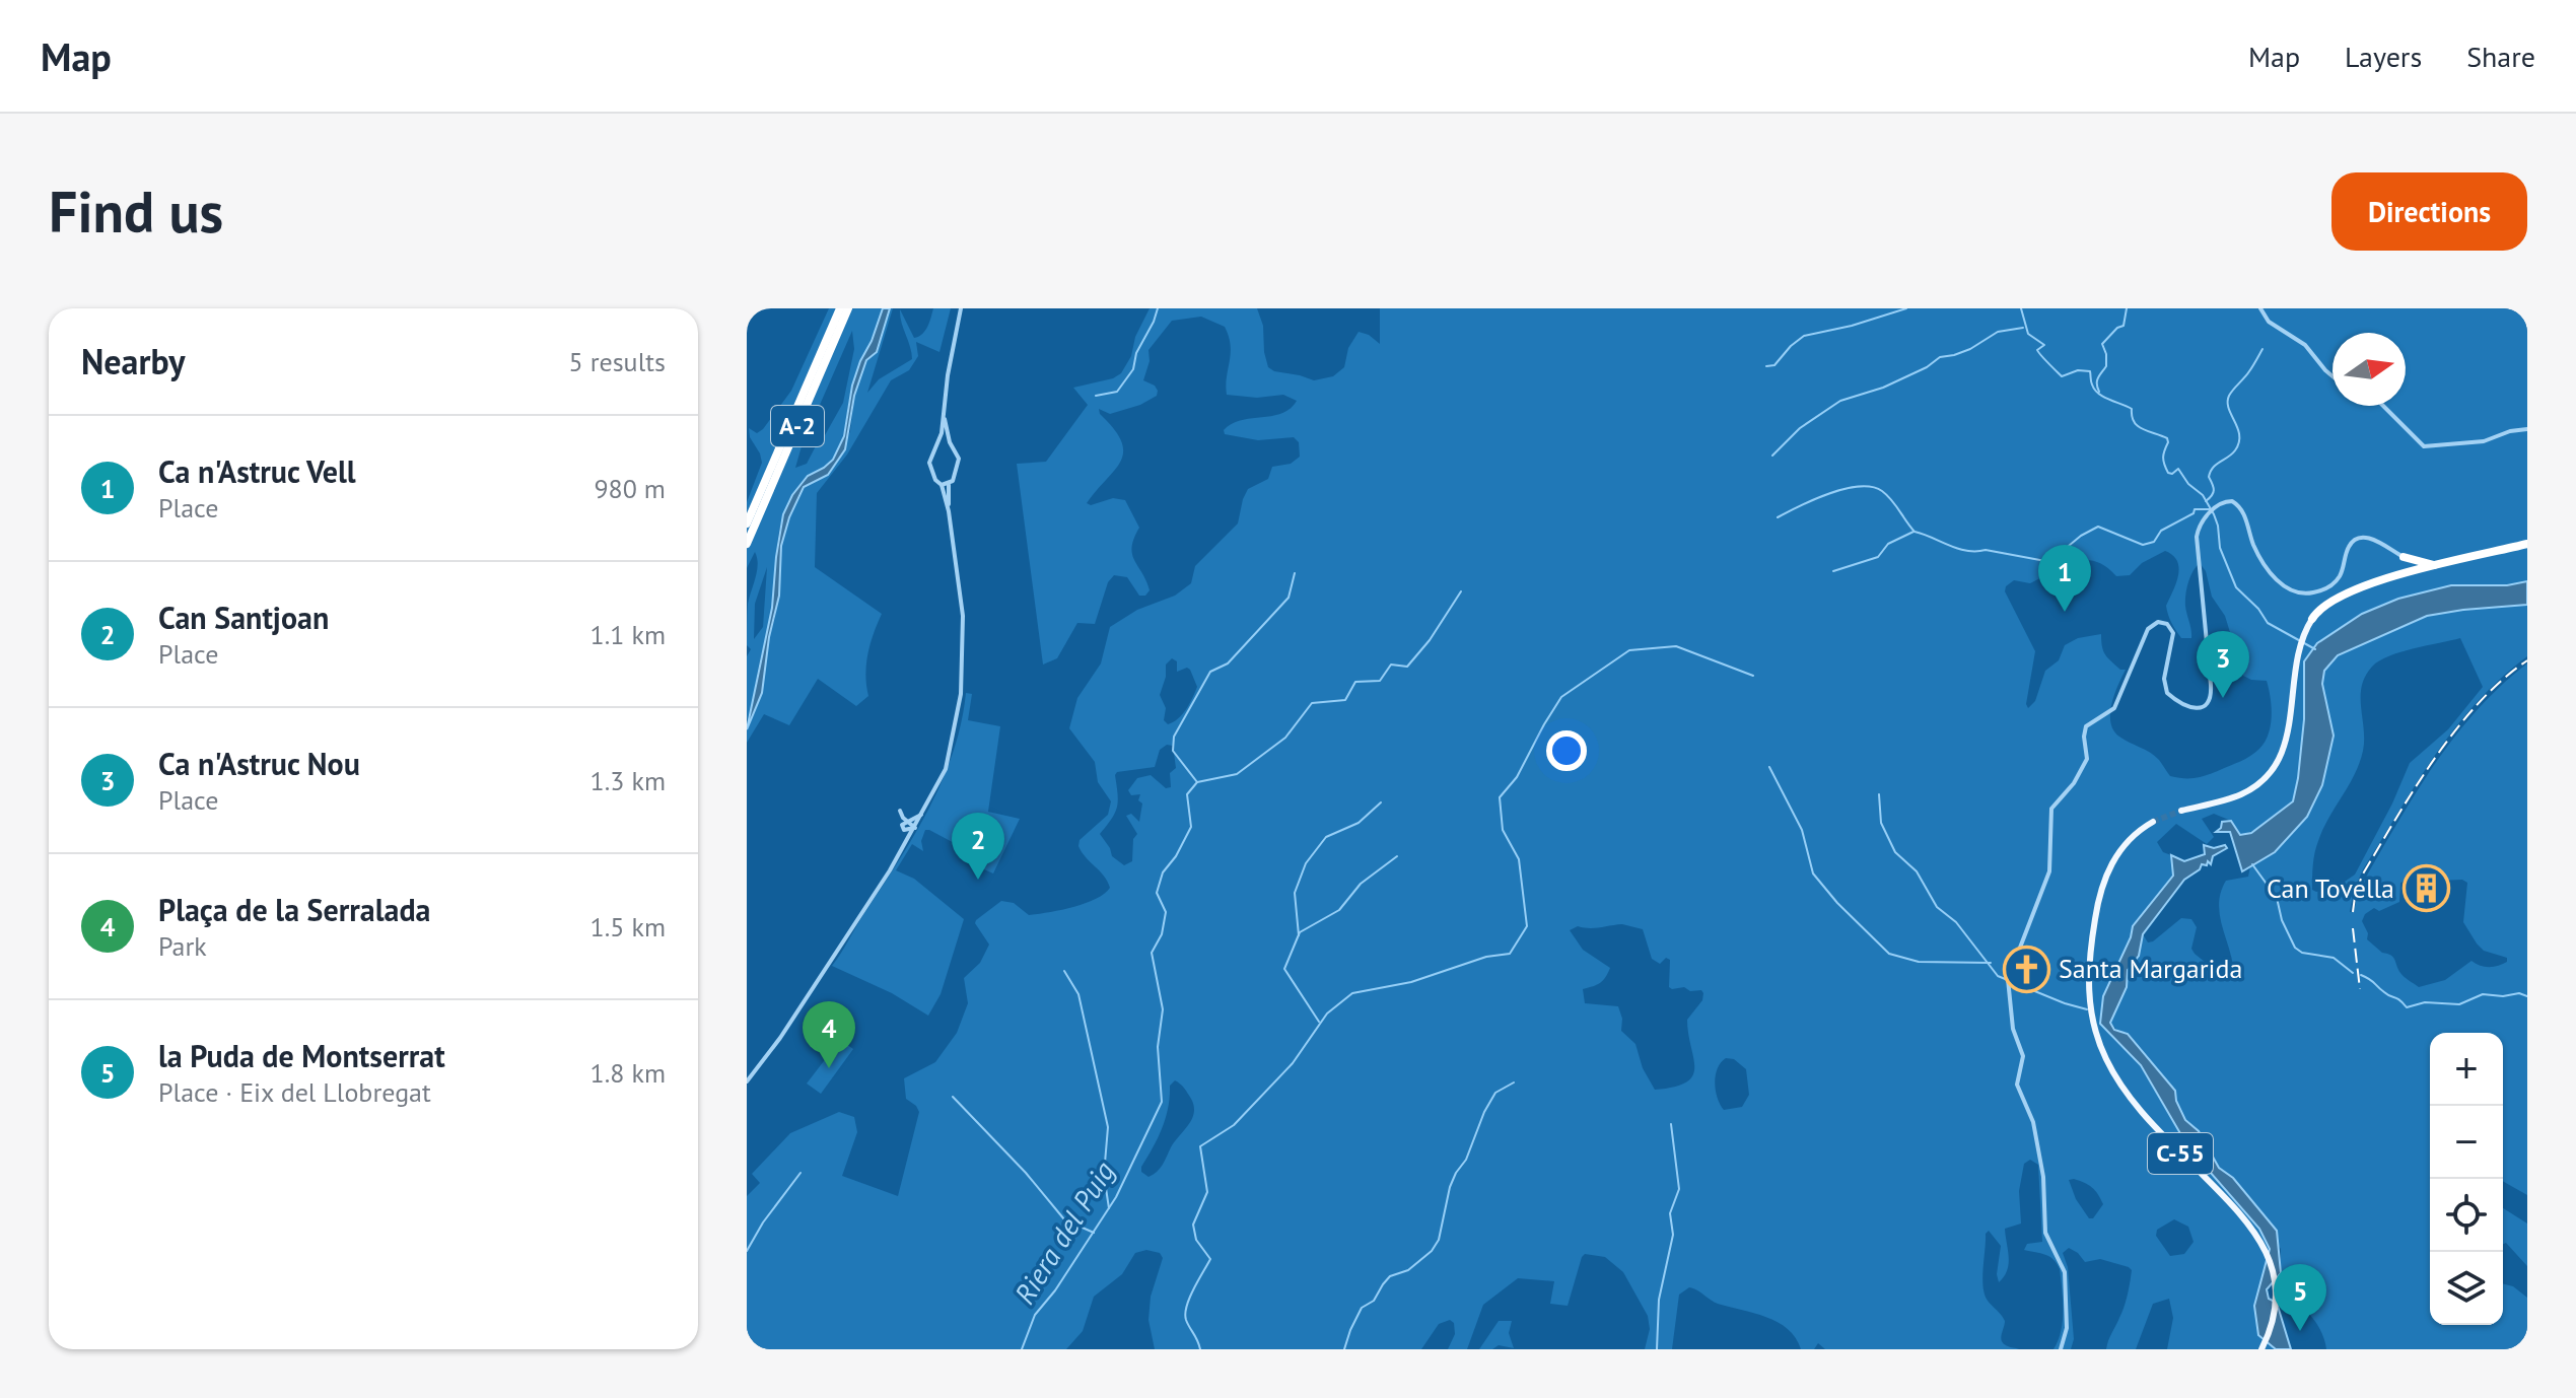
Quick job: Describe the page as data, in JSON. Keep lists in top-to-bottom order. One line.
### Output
{"streets":{"highway":["A-2"],"main road":["C-55"]},"water":["Riera del Puig"],"places":{"building":["Can Tovella"],"church":["Santa Margarida"]},"north":"right","page":{"header":"Map","nav":["Map","Layers","Share"],"buttons":"Directions","title":"Find us","heading":["Nearby","5 results"],"list":[{"mark":"1","name":"Ca n'Astruc Vell","note":"Place","value":"980 m"},{"mark":"2","name":"Can Santjoan","note":"Place","value":"1.1 km"},{"mark":"3","name":"Ca n'Astruc Nou","note":"Place","value":"1.3 km"},{"mark":"4","name":"Plaça de la Serralada","note":"Park","value":"1.5 km"},{"mark":"5","name":"la Puda de Montserrat","note":"Place · Eix del Llobregat","value":"1.8 km"}],"pins":["1","3","2","4","5"],"map_buttons":["+","−"]}}
